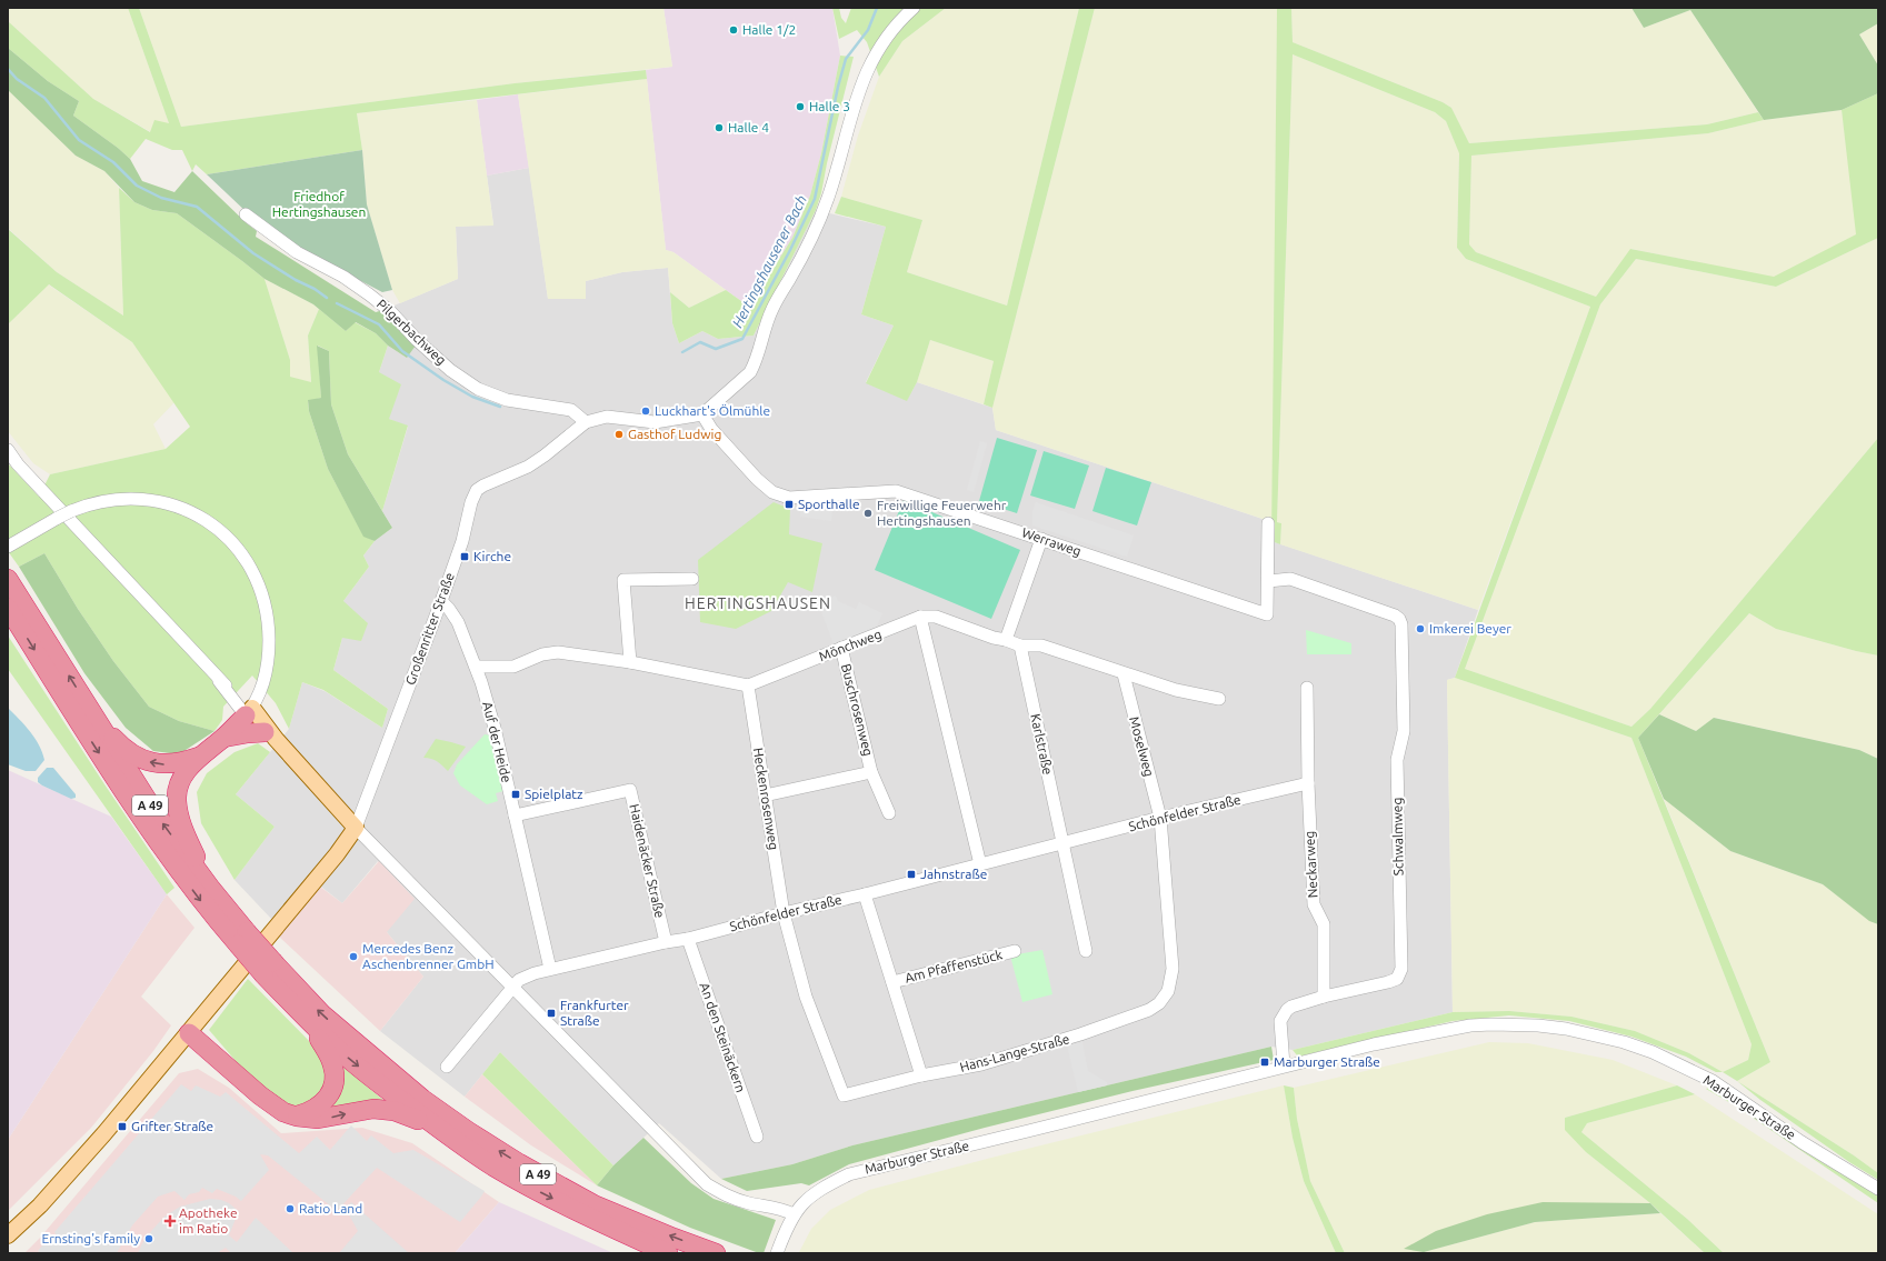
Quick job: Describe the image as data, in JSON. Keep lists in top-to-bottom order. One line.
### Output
{"streets":{"highway":["A 49"],"street":["Pilgerbachweg","Werraweg","Großenritter Straße","Mönchweg","Buschrosenweg","Auf der Heide","Karlstraße","Moselweg","Heckenrosenweg","Schönfelder Straße","Schwalmweg","Haidenäcker Straße","Neckarweg","Am Pfaffenstück","An den Steinäckern","Hans-Lange-Straße","Marburger Straße"]},"crossings":[["Pilgerbachweg","Großenritter Straße"],["Werraweg","Großenritter Straße"],["Werraweg","Schwalmweg"],["Großenritter Straße","Auf der Heide"],["Mönchweg","Buschrosenweg"],["Mönchweg","Karlstraße"],["Mönchweg","Moselweg"],["Mönchweg","Heckenrosenweg"],["Buschrosenweg","Heckenrosenweg"],["Auf der Heide","Schönfelder Straße"],["Auf der Heide","Haidenäcker Straße"],["Karlstraße","Schönfelder Straße"],["Moselweg","Schönfelder Straße"],["Moselweg","Hans-Lange-Straße"],["Heckenrosenweg","Schönfelder Straße"],["Heckenrosenweg","Hans-Lange-Straße"],["Schönfelder Straße","Haidenäcker Straße"],["Schönfelder Straße","Neckarweg"],["Schönfelder Straße","Am Pfaffenstück"],["Schönfelder Straße","An den Steinäckern"],["Schönfelder Straße","Hans-Lange-Straße"],["Schwalmweg","Neckarweg"],["Am Pfaffenstück","Hans-Lange-Straße"]],"districts":["HERTINGSHAUSEN"],"water":["Hertingshausener Bach"],"parks":["Friedhof Hertingshausen"],"places":{"other":["Halle 1/2","Halle 3","Halle 4","Luckhart's Ölmühle","Gasthof Ludwig","Freiwillige Feuerwehr Hertingshausen","Imkerei Beyer","Mercedes Benz Aschenbrenner GmbH","Ratio Land","Ernsting's family"],"transit":["Sporthalle","Kirche","Spielplatz","Jahnstraße","Frankfurter Straße","Marburger Straße","Grifter Straße"],"health":["Apotheke im Ratio"]}}
